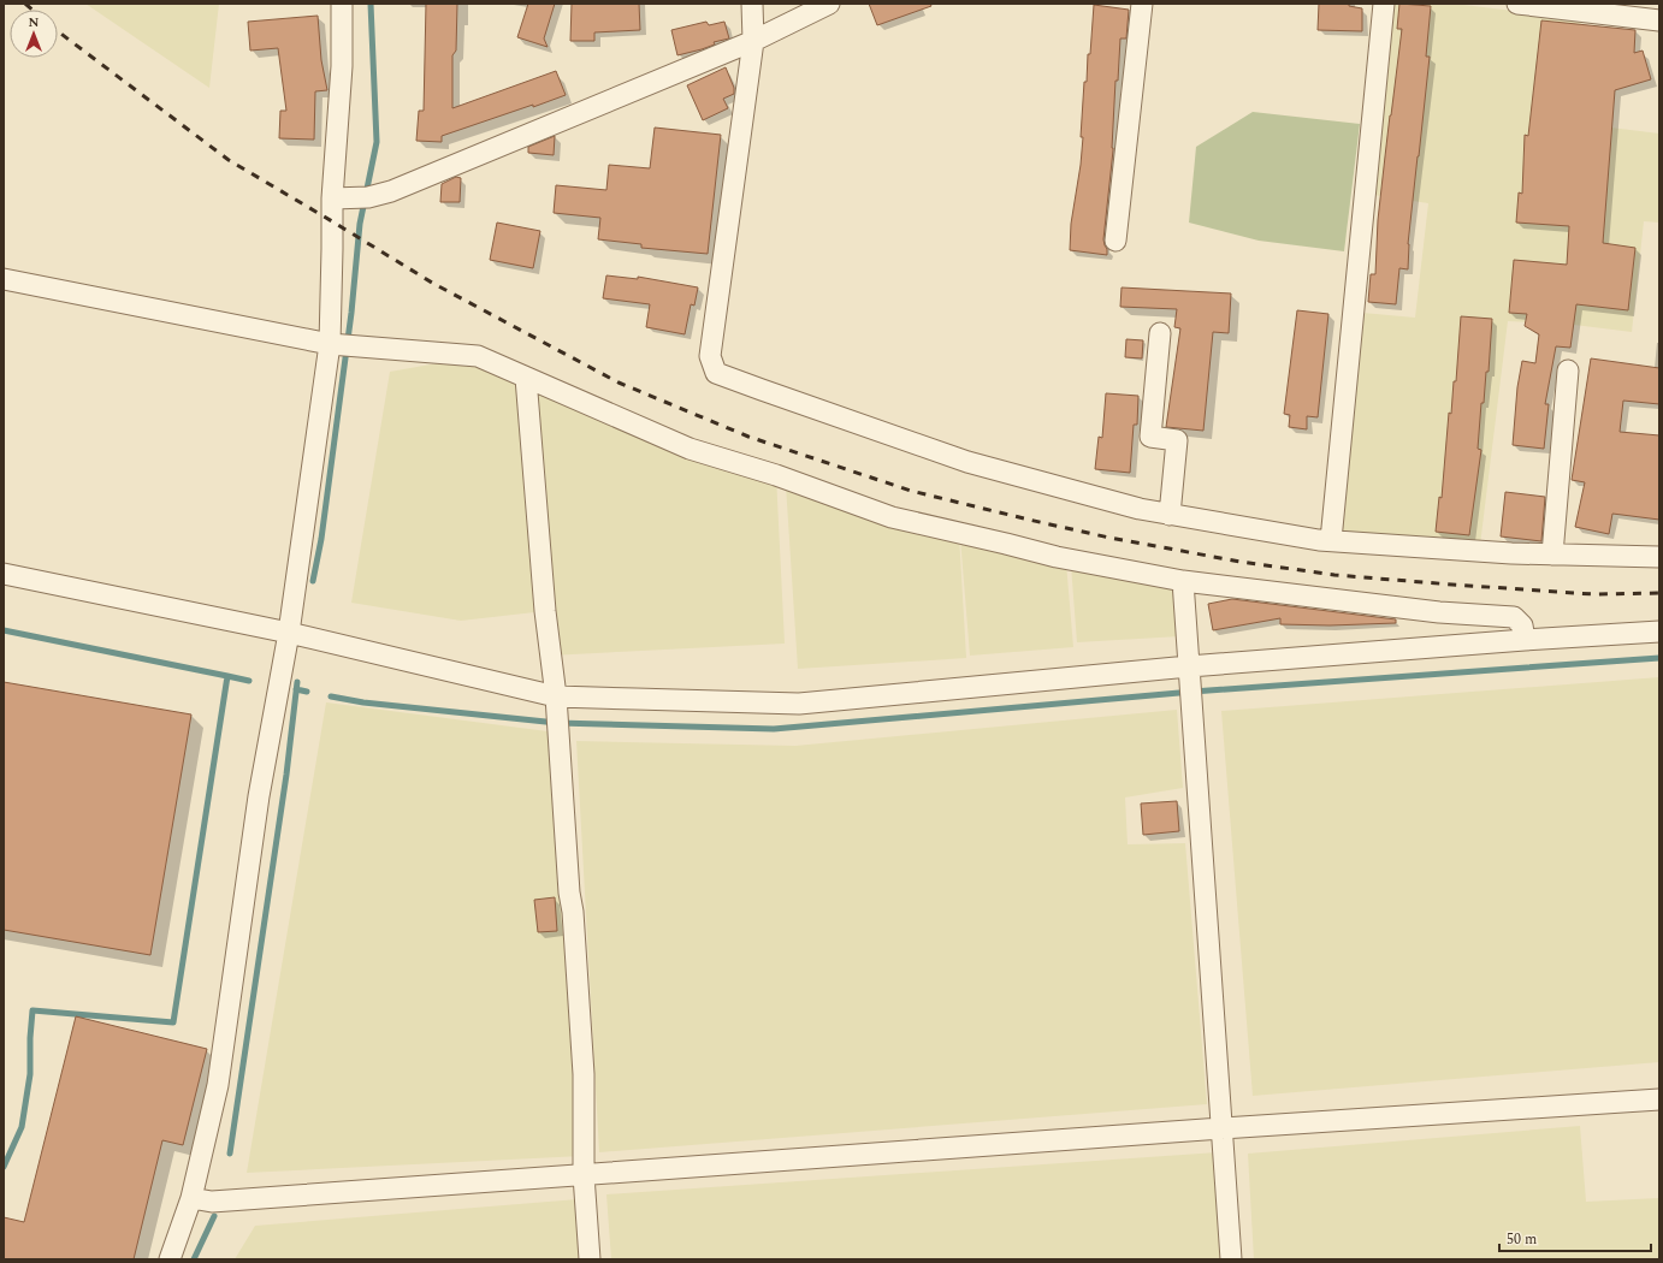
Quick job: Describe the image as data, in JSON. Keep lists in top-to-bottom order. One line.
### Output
{"scale_bar":"50 m","north":"top"}
